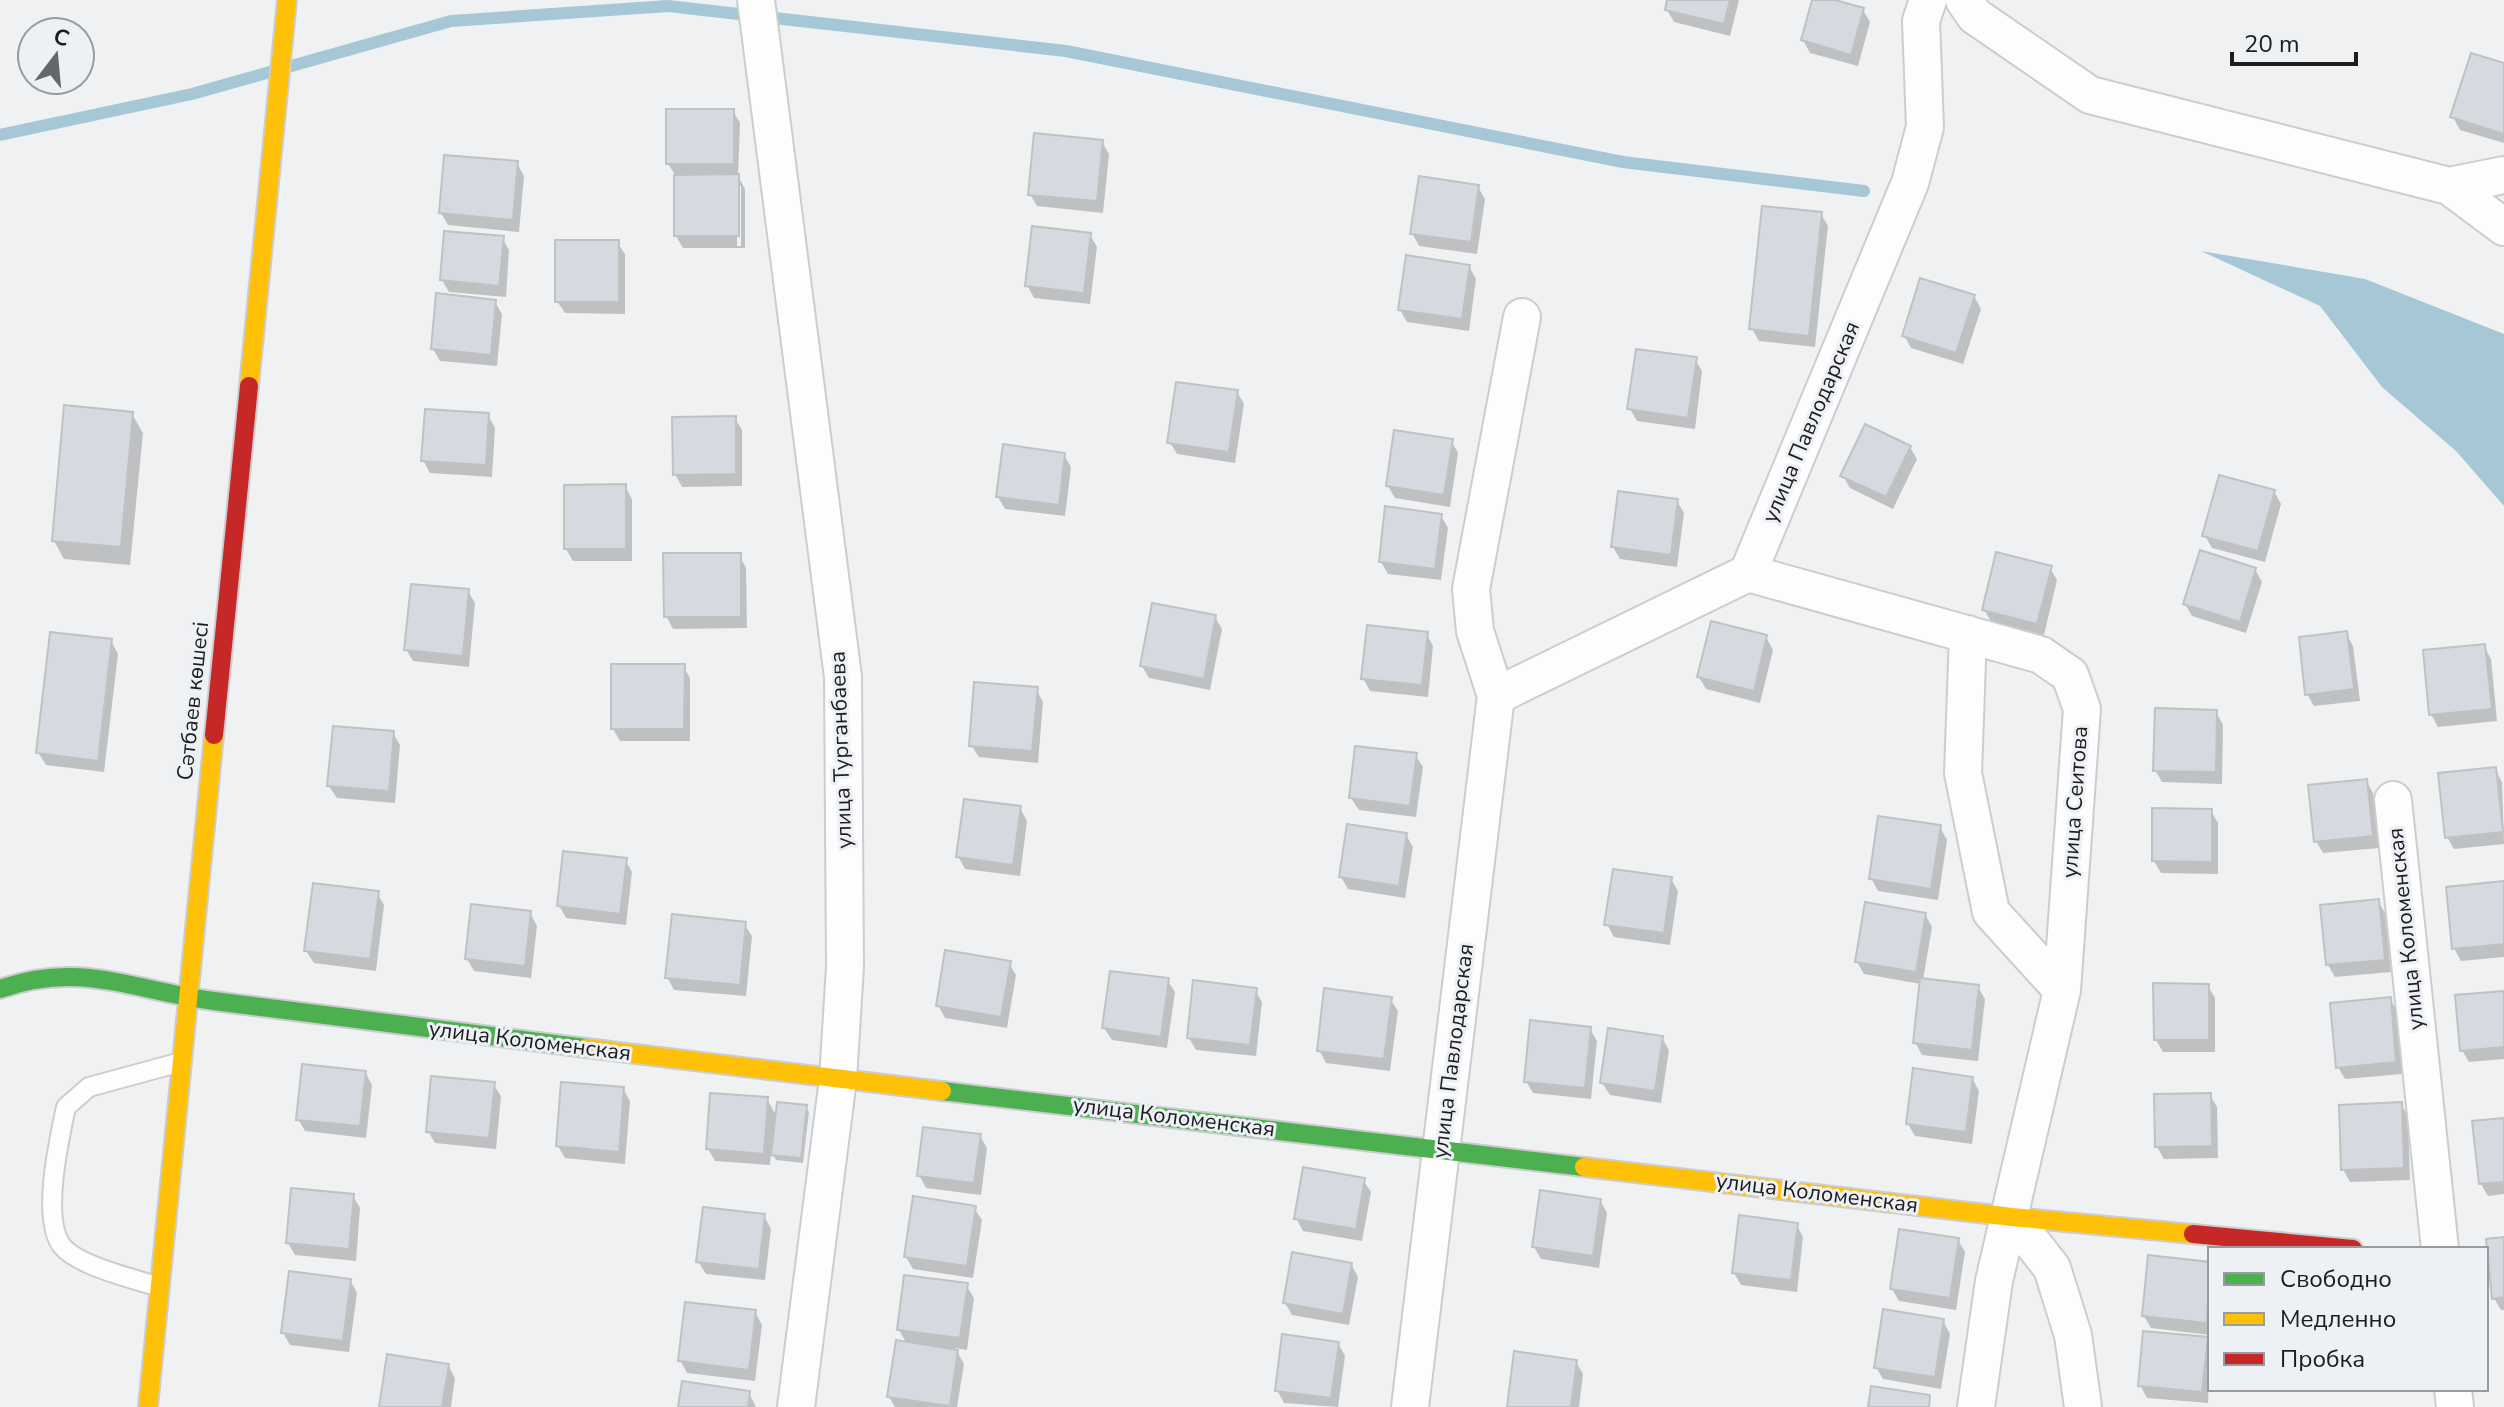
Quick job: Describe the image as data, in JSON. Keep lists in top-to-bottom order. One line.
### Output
{"streets":{"street":["улица Павлодарская","Сәтбаев көшесі","улица Турганбаева","улица Сеитова","улица Коломенская"]},"crossings":[["улица Павлодарская","улица Сеитова"],["улица Павлодарская","улица Коломенская"],["Сәтбаев көшесі","улица Коломенская"],["улица Турганбаева","улица Коломенская"],["улица Сеитова","улица Коломенская"]],"legend":["Свободно","Медленно","Пробка"],"scale_bar":"20 m","north":"top"}
